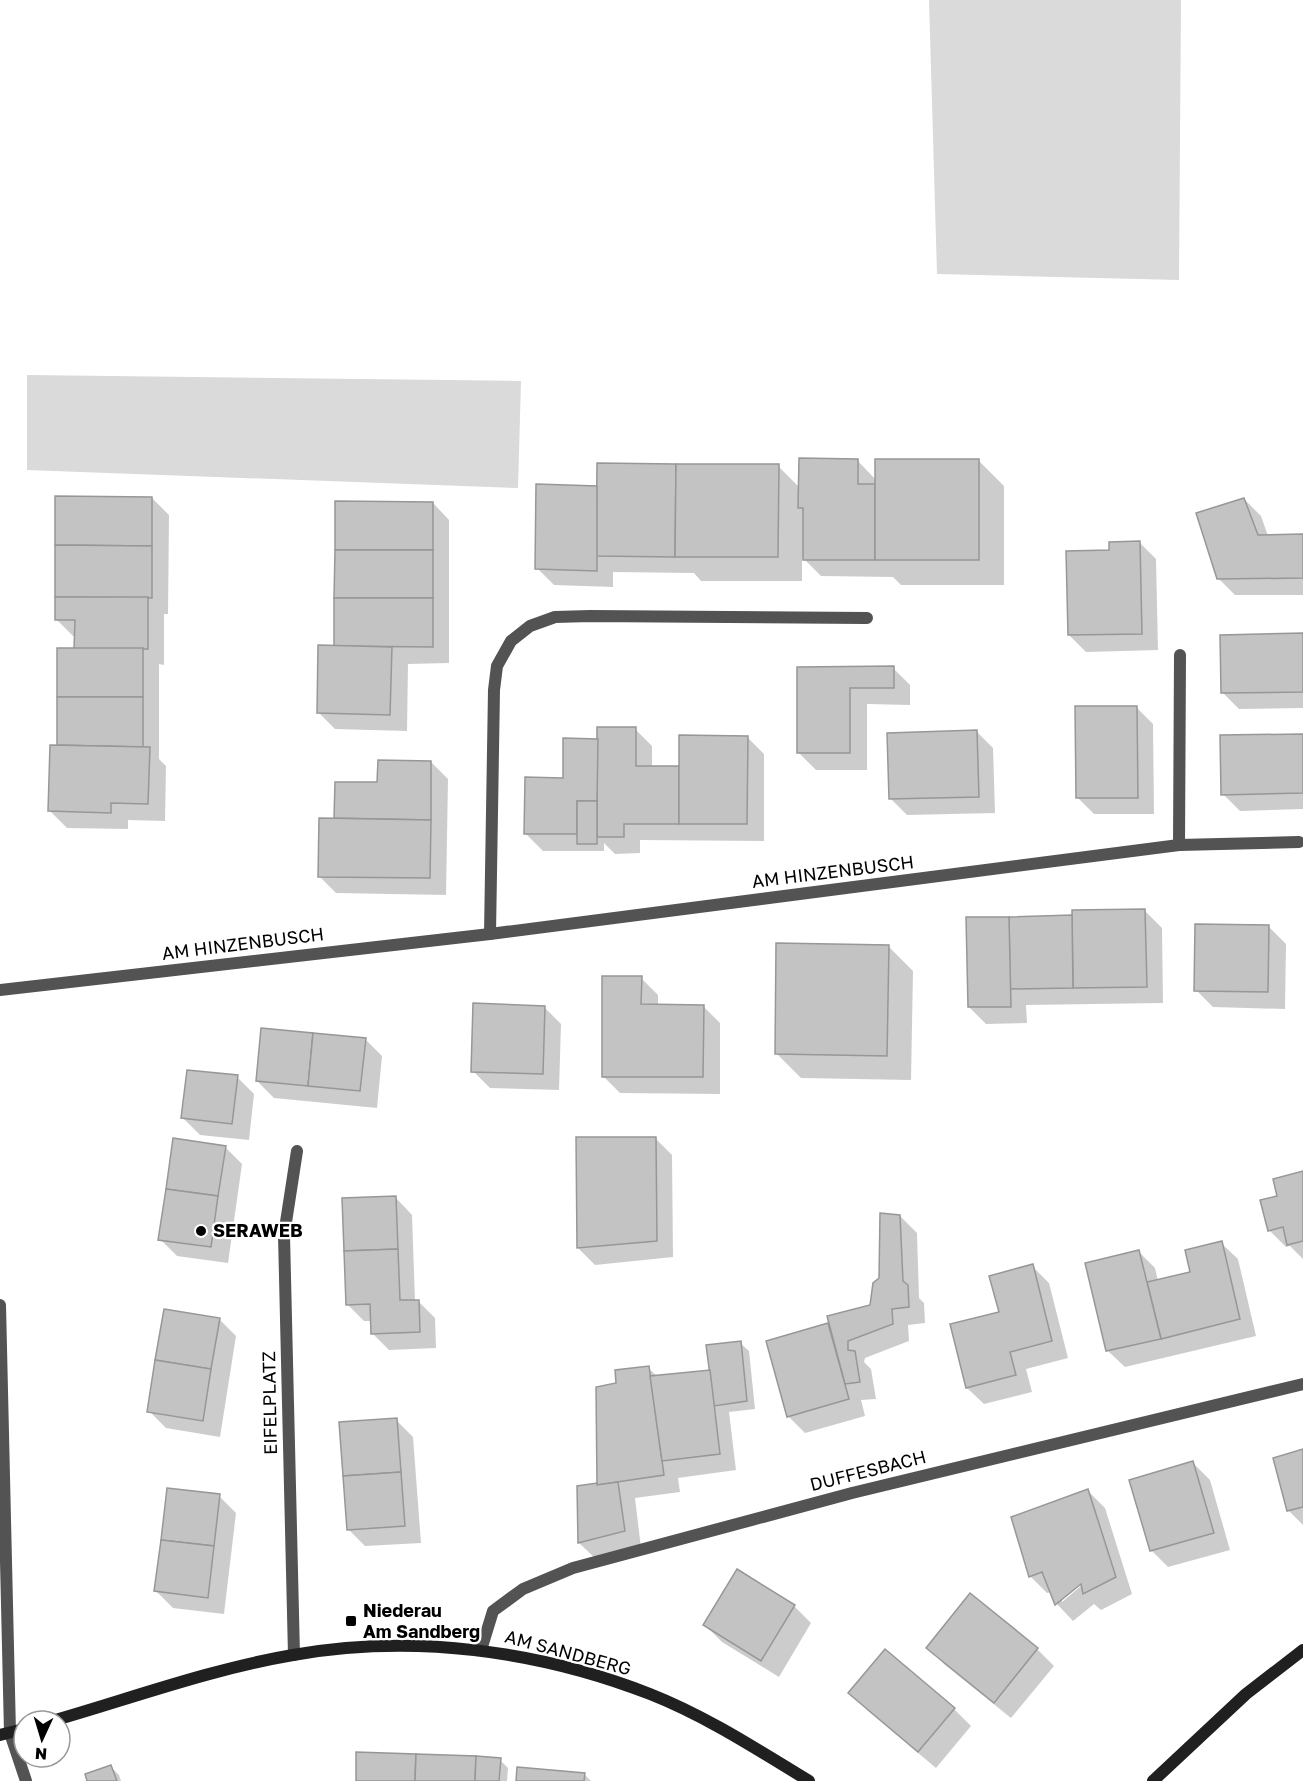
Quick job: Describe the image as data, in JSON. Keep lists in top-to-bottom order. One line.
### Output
{"streets":{"main road":["AM SANDBERG"],"street":["AM HINZENBUSCH","EIFELPLATZ","DUFFESBACH"]},"crossings":[["EIFELPLATZ","AM SANDBERG"],["DUFFESBACH","AM SANDBERG"]],"places":{"other":["SERAWEB"],"transit":["Niederau Am Sandberg"]},"north":"bottom"}
